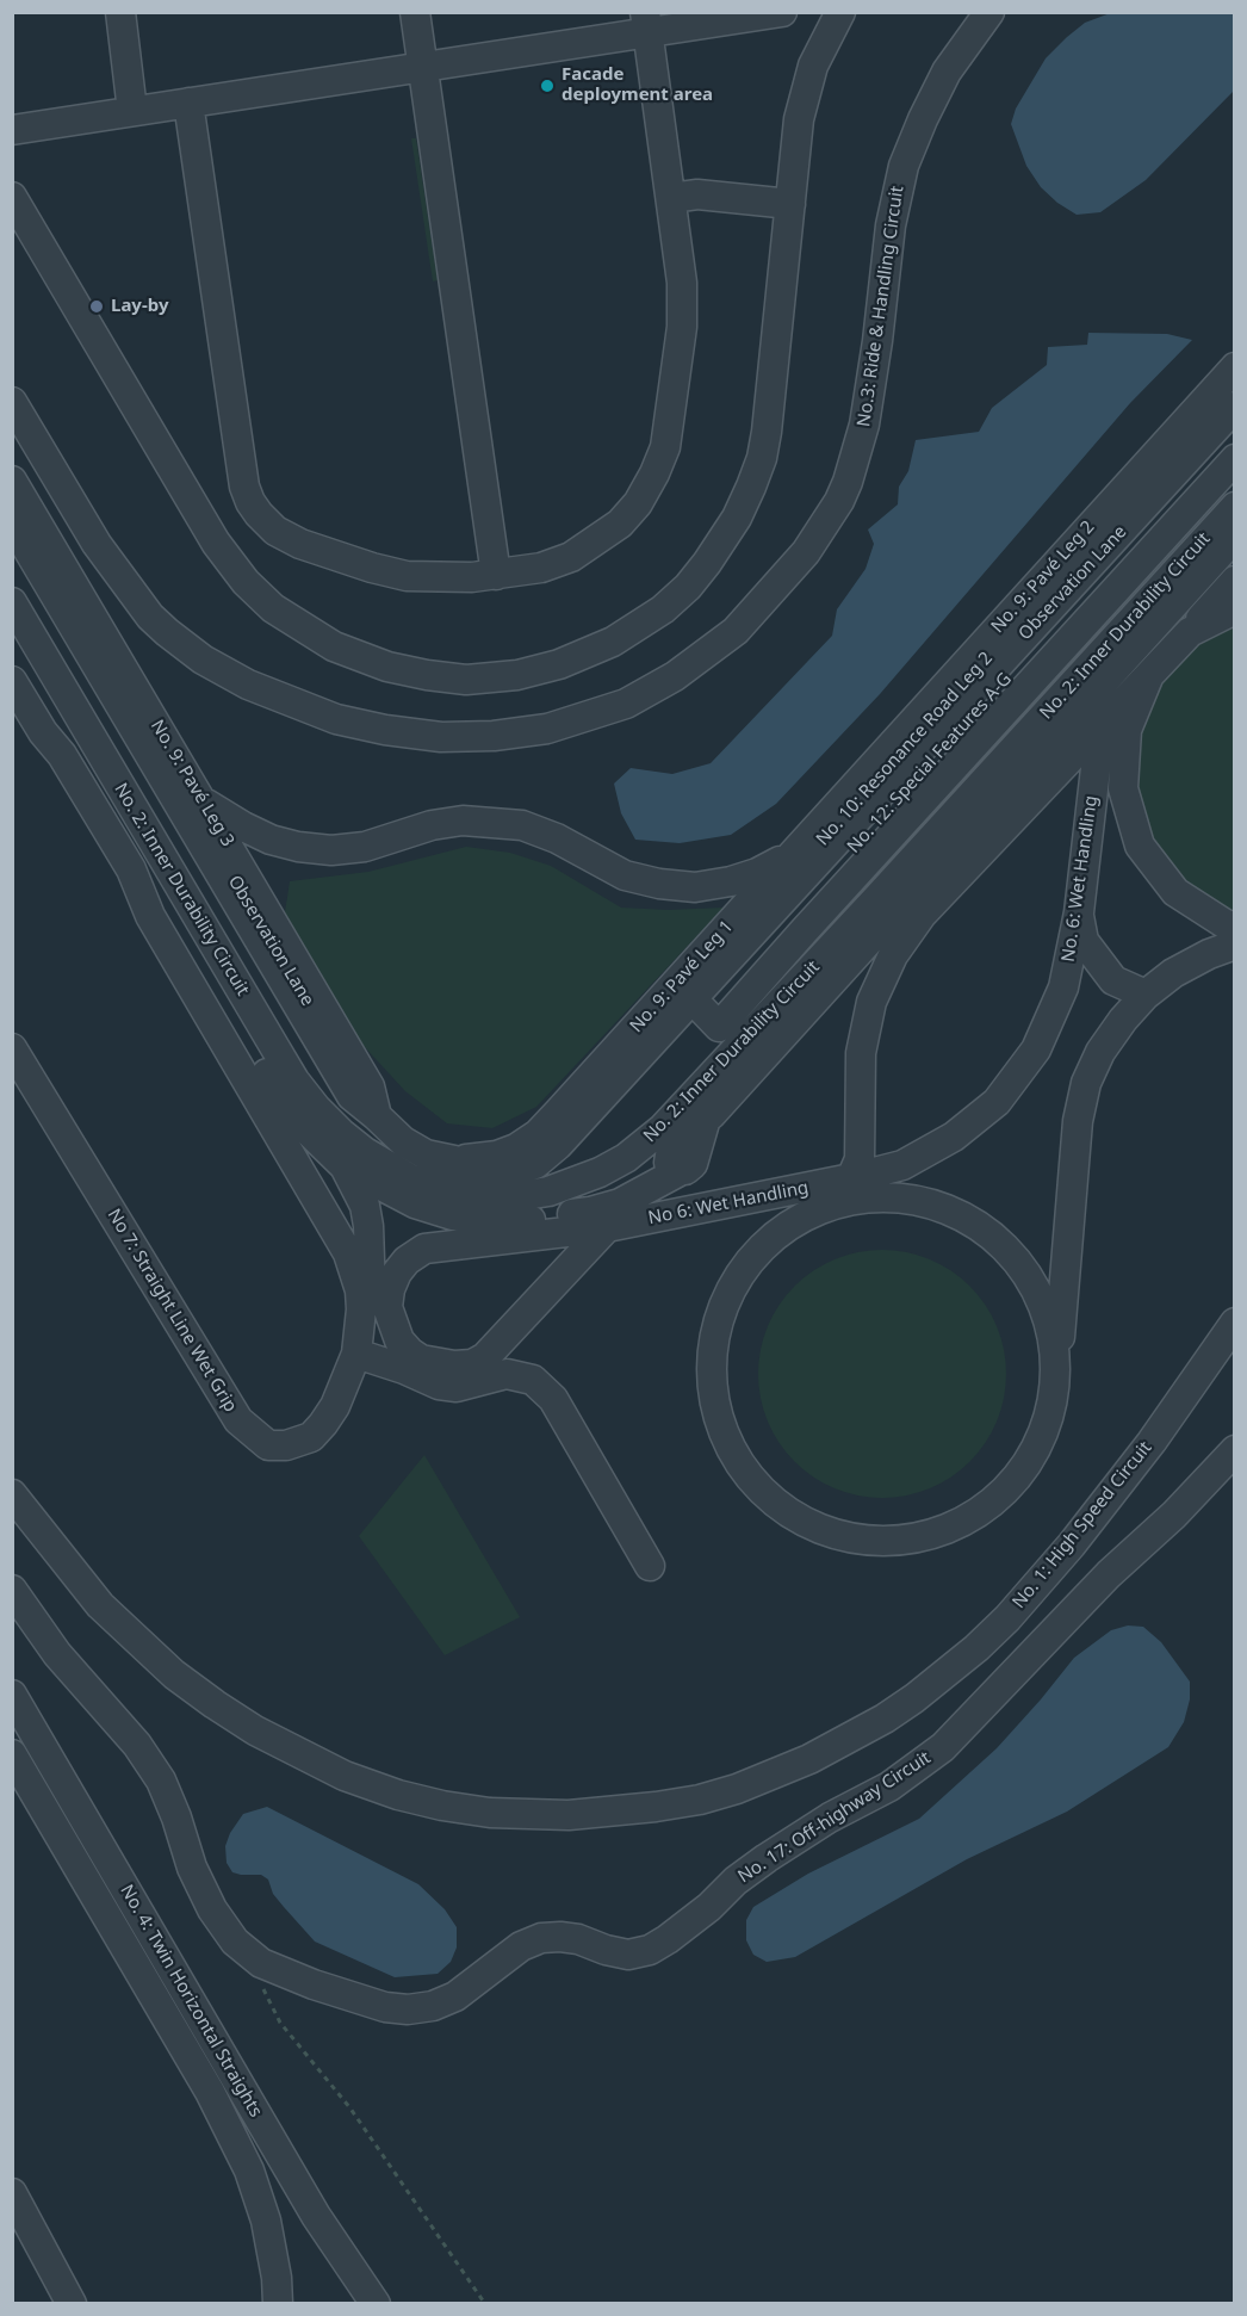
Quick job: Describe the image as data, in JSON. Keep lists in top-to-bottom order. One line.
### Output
{"streets":{"street":["No.3: Ride & Handling Circuit","No. 9: Pavé Leg 2","Observation Lane","No. 2: Inner Durability Circuit","No. 10: Resonance Road Leg 2","No. 12: Special Features A-G","No. 9: Pavé Leg 3","No. 6: Wet Handling","No. 9: Pavé Leg 1","No 6: Wet Handling","No 7: Straight Line Wet Grip","No. 1: High Speed Circuit","No. 17: Off-highway Circuit","No. 4: Twin Horizontal Straights"]},"crossings":[["No. 9: Pavé Leg 2","No. 9: Pavé Leg 1"],["Observation Lane","No. 12: Special Features A-G"],["No. 10: Resonance Road Leg 2","No. 9: Pavé Leg 1"],["No. 6: Wet Handling","No 6: Wet Handling"]],"places":["Facade deployment area","Lay-by"]}
